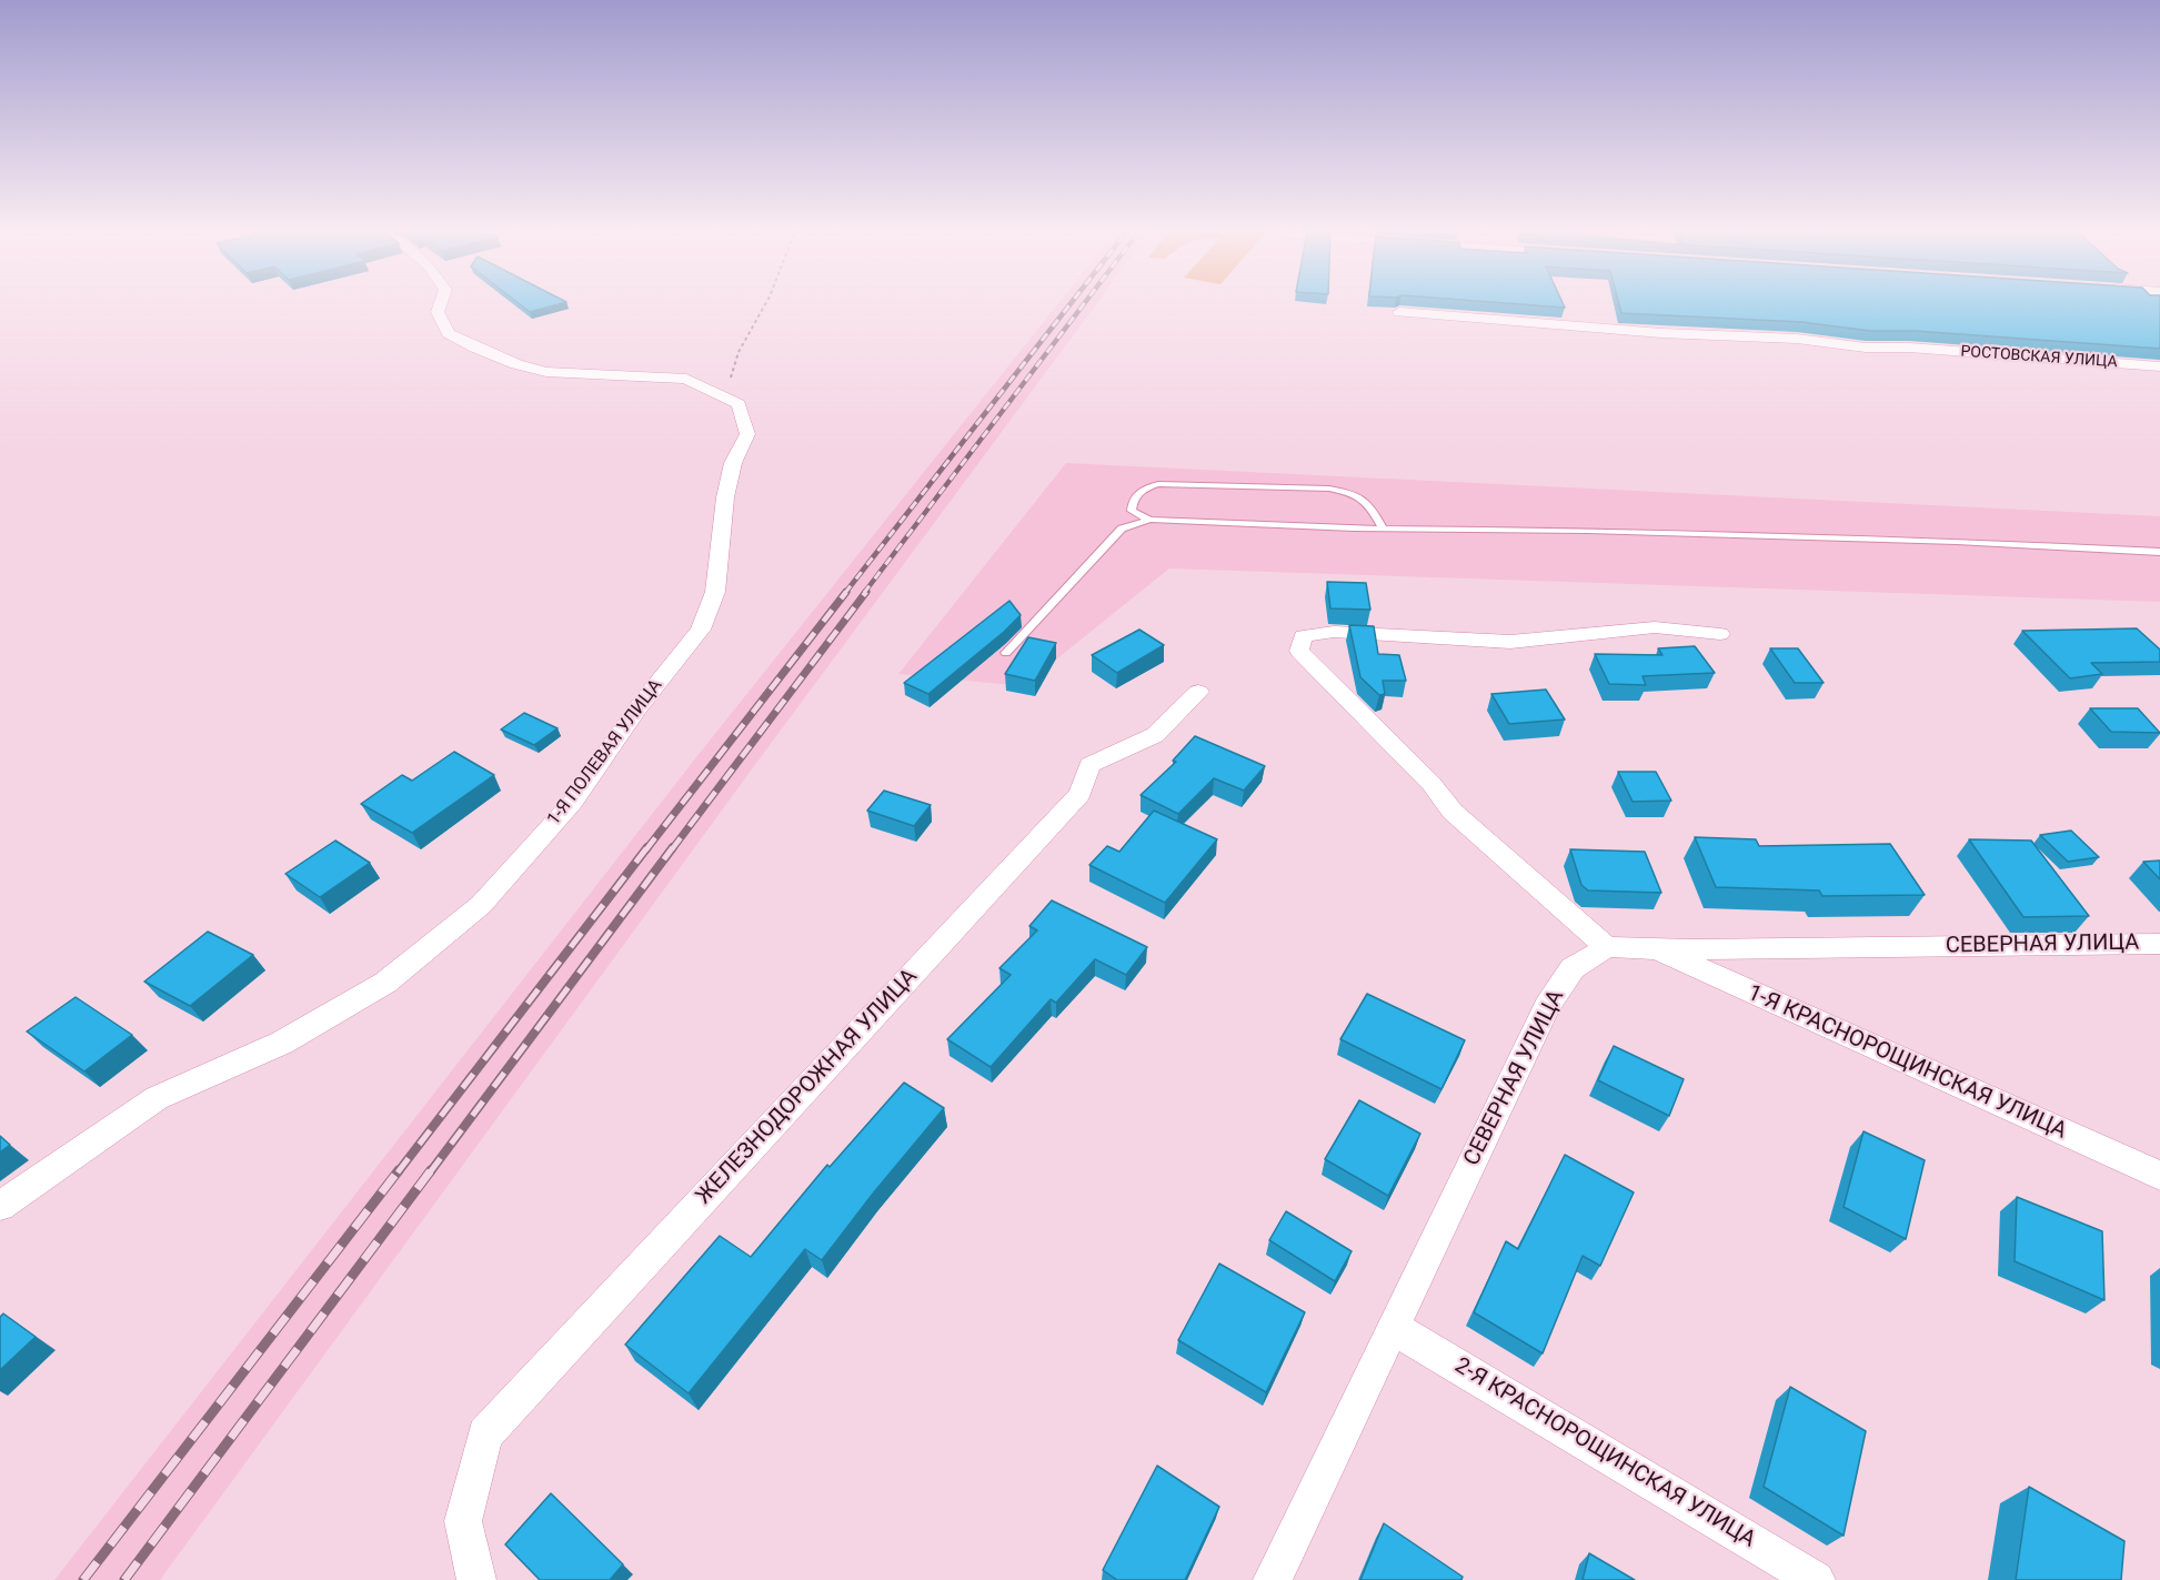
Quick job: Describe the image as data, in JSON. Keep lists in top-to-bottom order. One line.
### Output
{"streets":{"street":["РОСТОВСКАЯ УЛИЦА","1-Я ПОЛЕВАЯ УЛИЦА","СЕВЕРНАЯ УЛИЦА","1-Я КРАСНОРОЩИНСКАЯ УЛИЦА","ЖЕЛЕЗНОДОРОЖНАЯ УЛИЦА","2-Я КРАСНОРОЩИНСКАЯ УЛИЦА"]},"crossings":[["СЕВЕРНАЯ УЛИЦА","1-Я КРАСНОРОЩИНСКАЯ УЛИЦА"],["СЕВЕРНАЯ УЛИЦА","2-Я КРАСНОРОЩИНСКАЯ УЛИЦА"]]}
